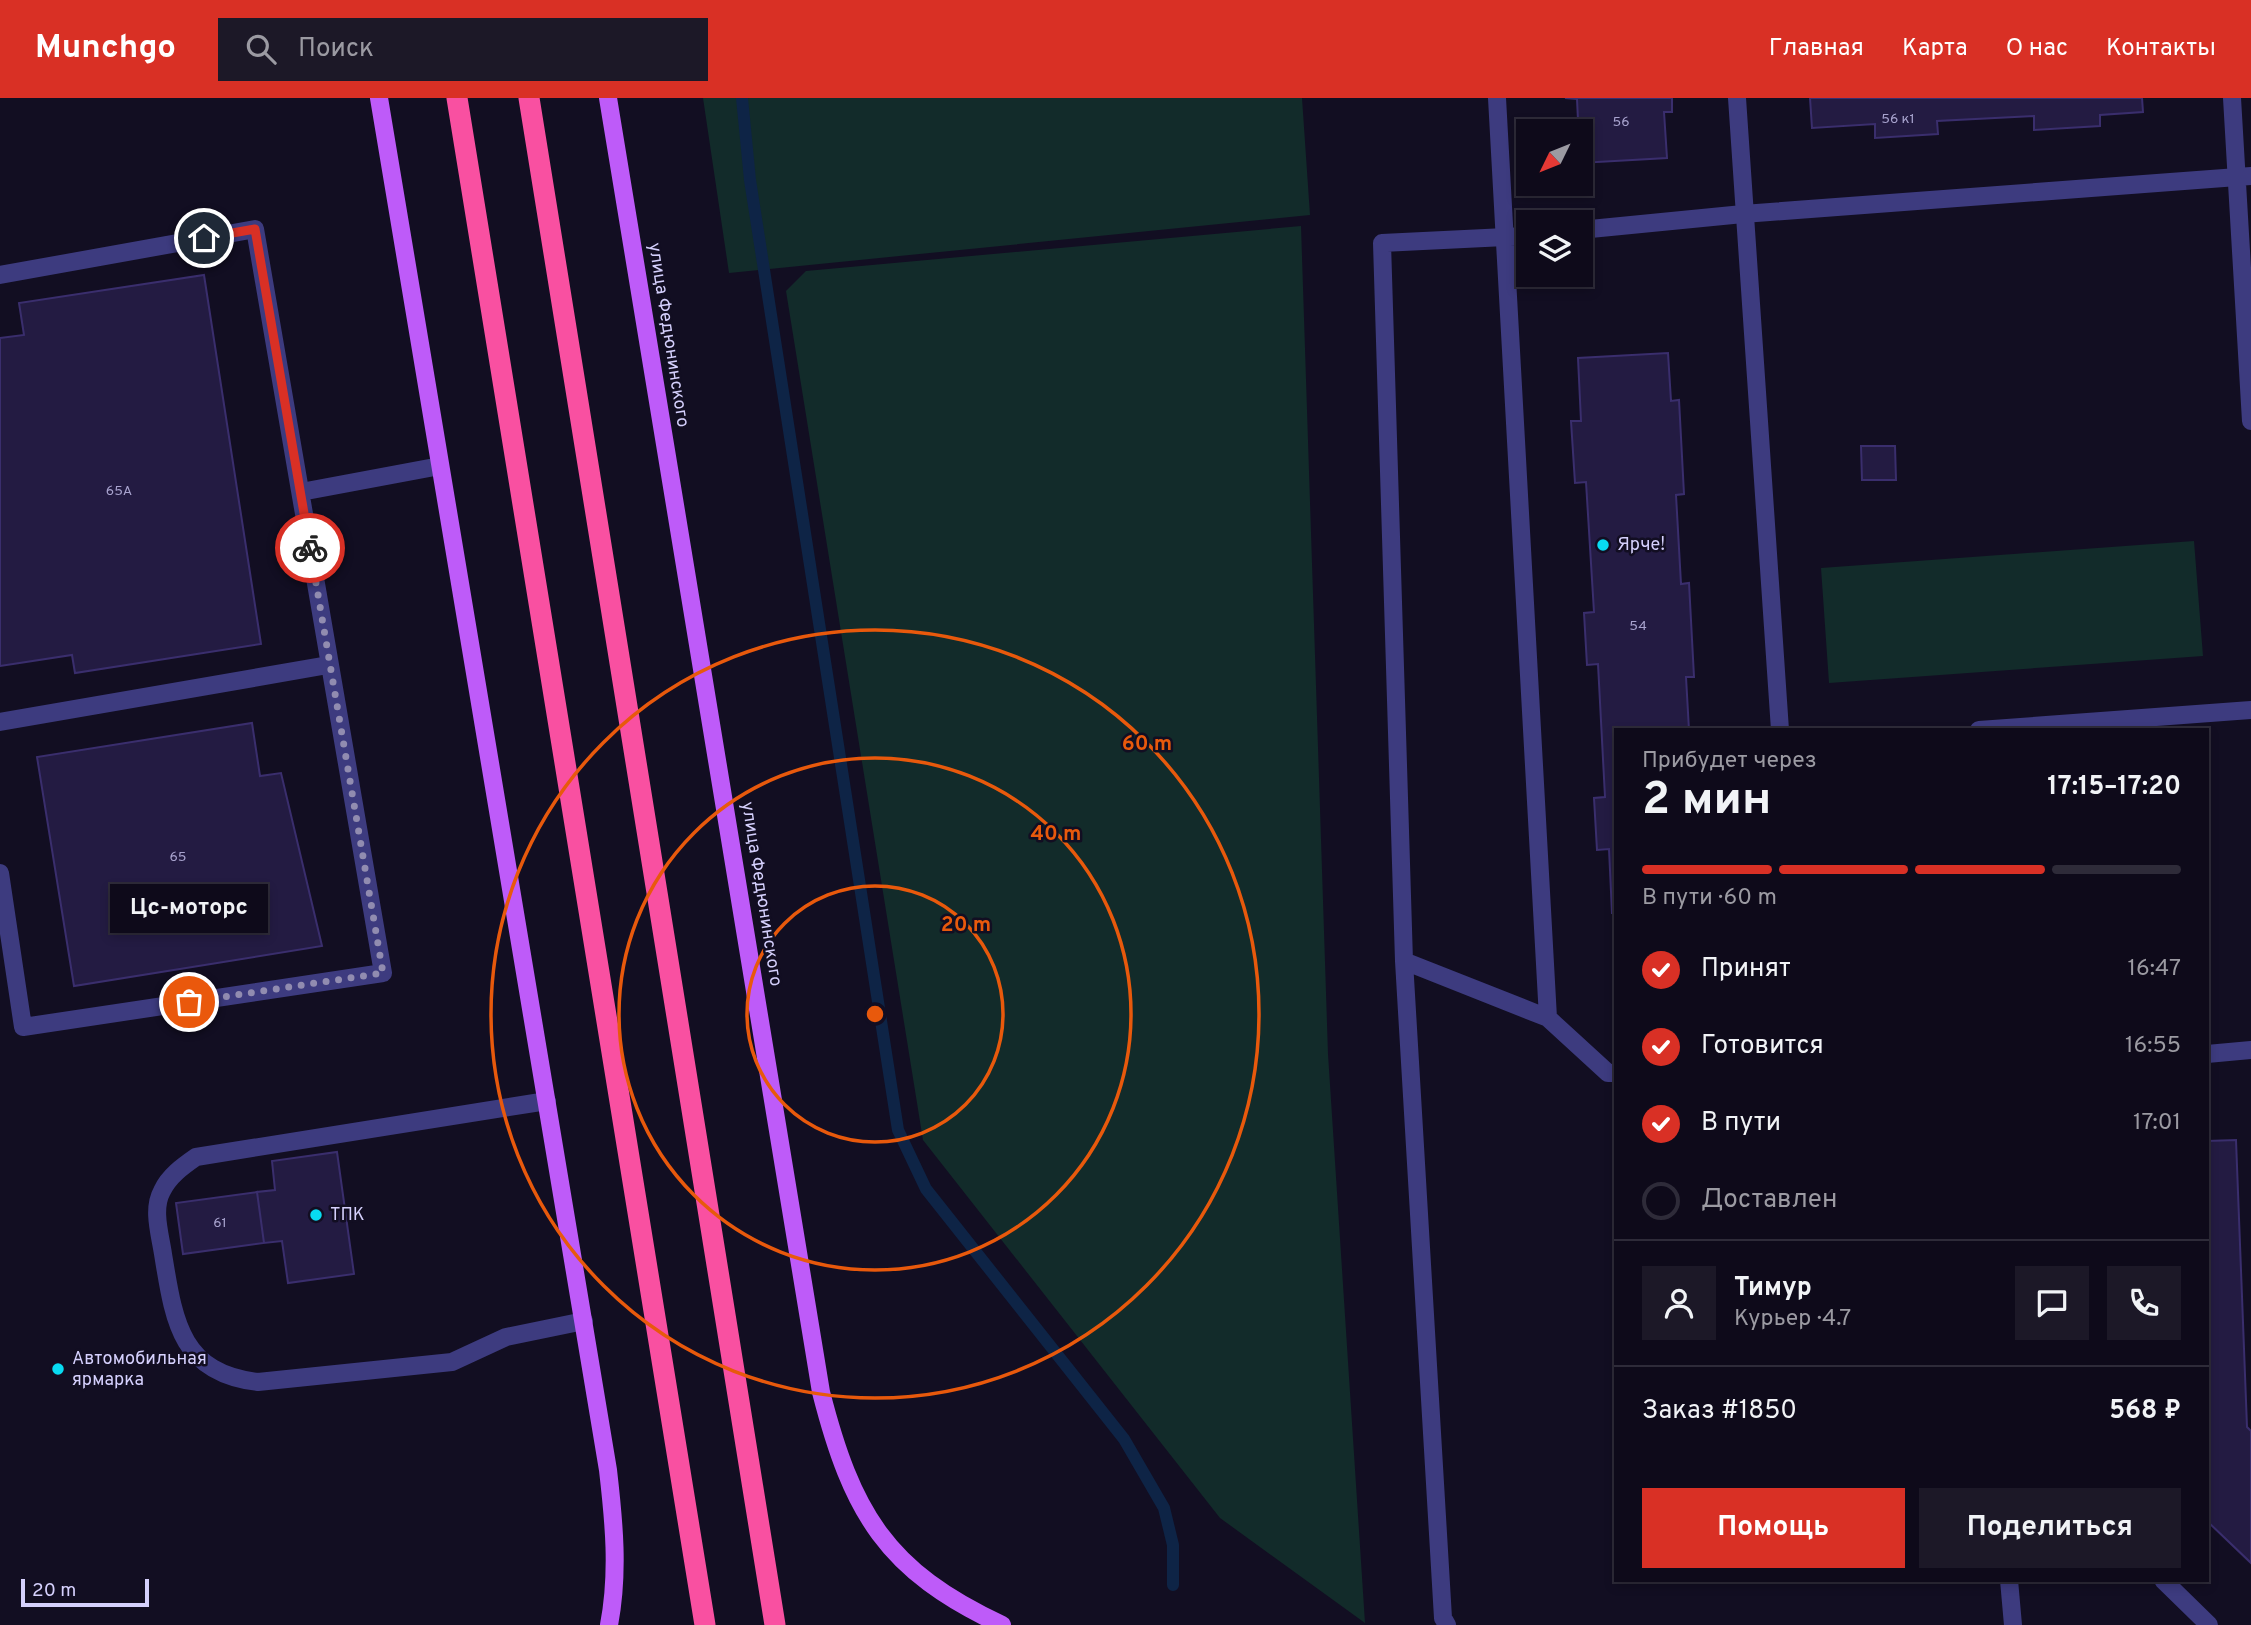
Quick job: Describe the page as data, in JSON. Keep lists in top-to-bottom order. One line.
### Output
{"streets":{"main road":["улица Федюнинского"]},"places":["Ярче!","Цс-моторс","ТПК","Автомобильная ярмарка"],"house_numbers":["56 к1","56","65А","54","65","61"],"scale_bar":"20 m","north":"bottom left","page":{"header":"Munchgo","search":"Поиск","nav":["Главная","Карта","О нас","Контакты"],"heading":["2 мин","Прибудет через","17:15–17:20"],"panel":["Тимур","Курьер · 4.7","Заказ #1850","568 ₽"],"bar":"В пути · 60 m","bubble":"Цс-моторс","list":[["Принят","16:47"],["Готовится","16:55"],["В пути","17:01"],"Доставлен"],"buttons":["Помощь","Поделиться"],"scale":"20 m"},"rings":["60 m","40 m","20 m"]}
